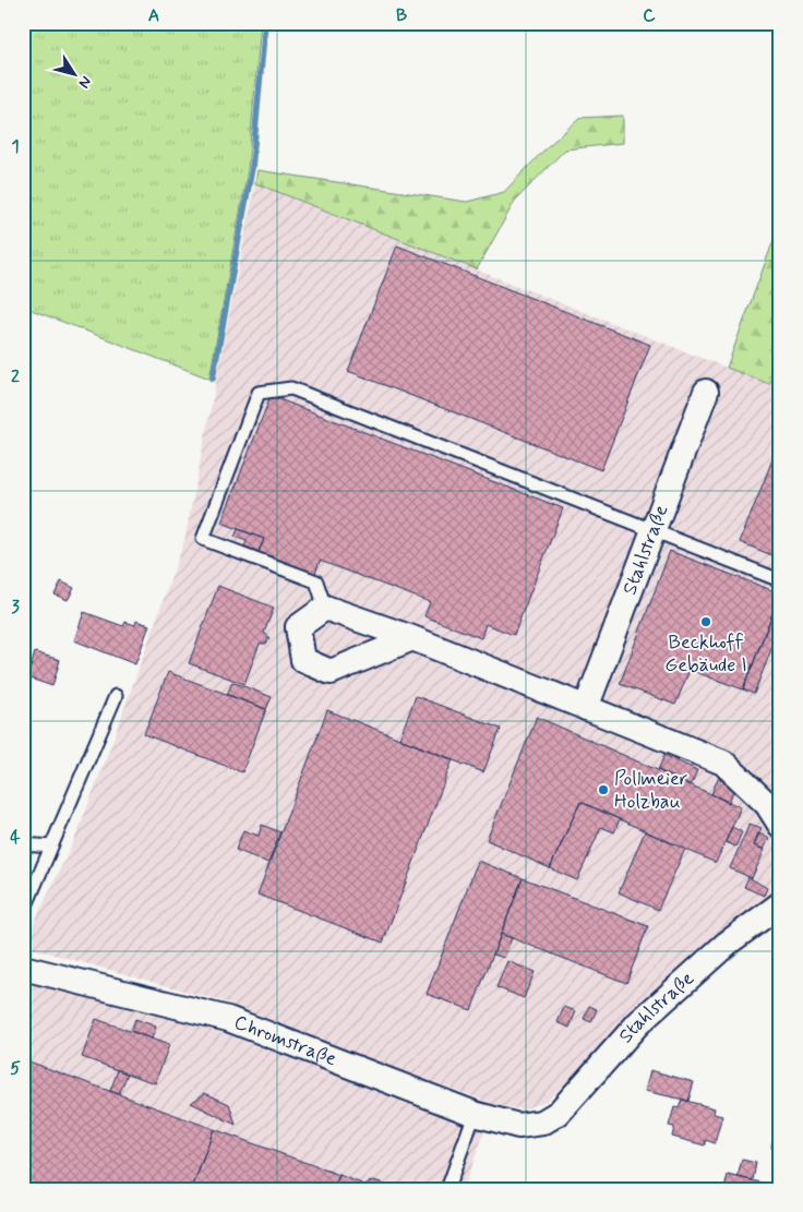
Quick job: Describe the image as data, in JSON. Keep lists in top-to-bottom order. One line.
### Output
{"streets":{"street":["Stahlstraße","Chromstraße"]},"crossings":[["Stahlstraße","Chromstraße"]],"places":["Beckhoff Gebäude I","Pollmeier Holzbau"],"north":"bottom right","grid":{"columns":["A","B","C"],"rows":["1","2","3","4","5"]}}
